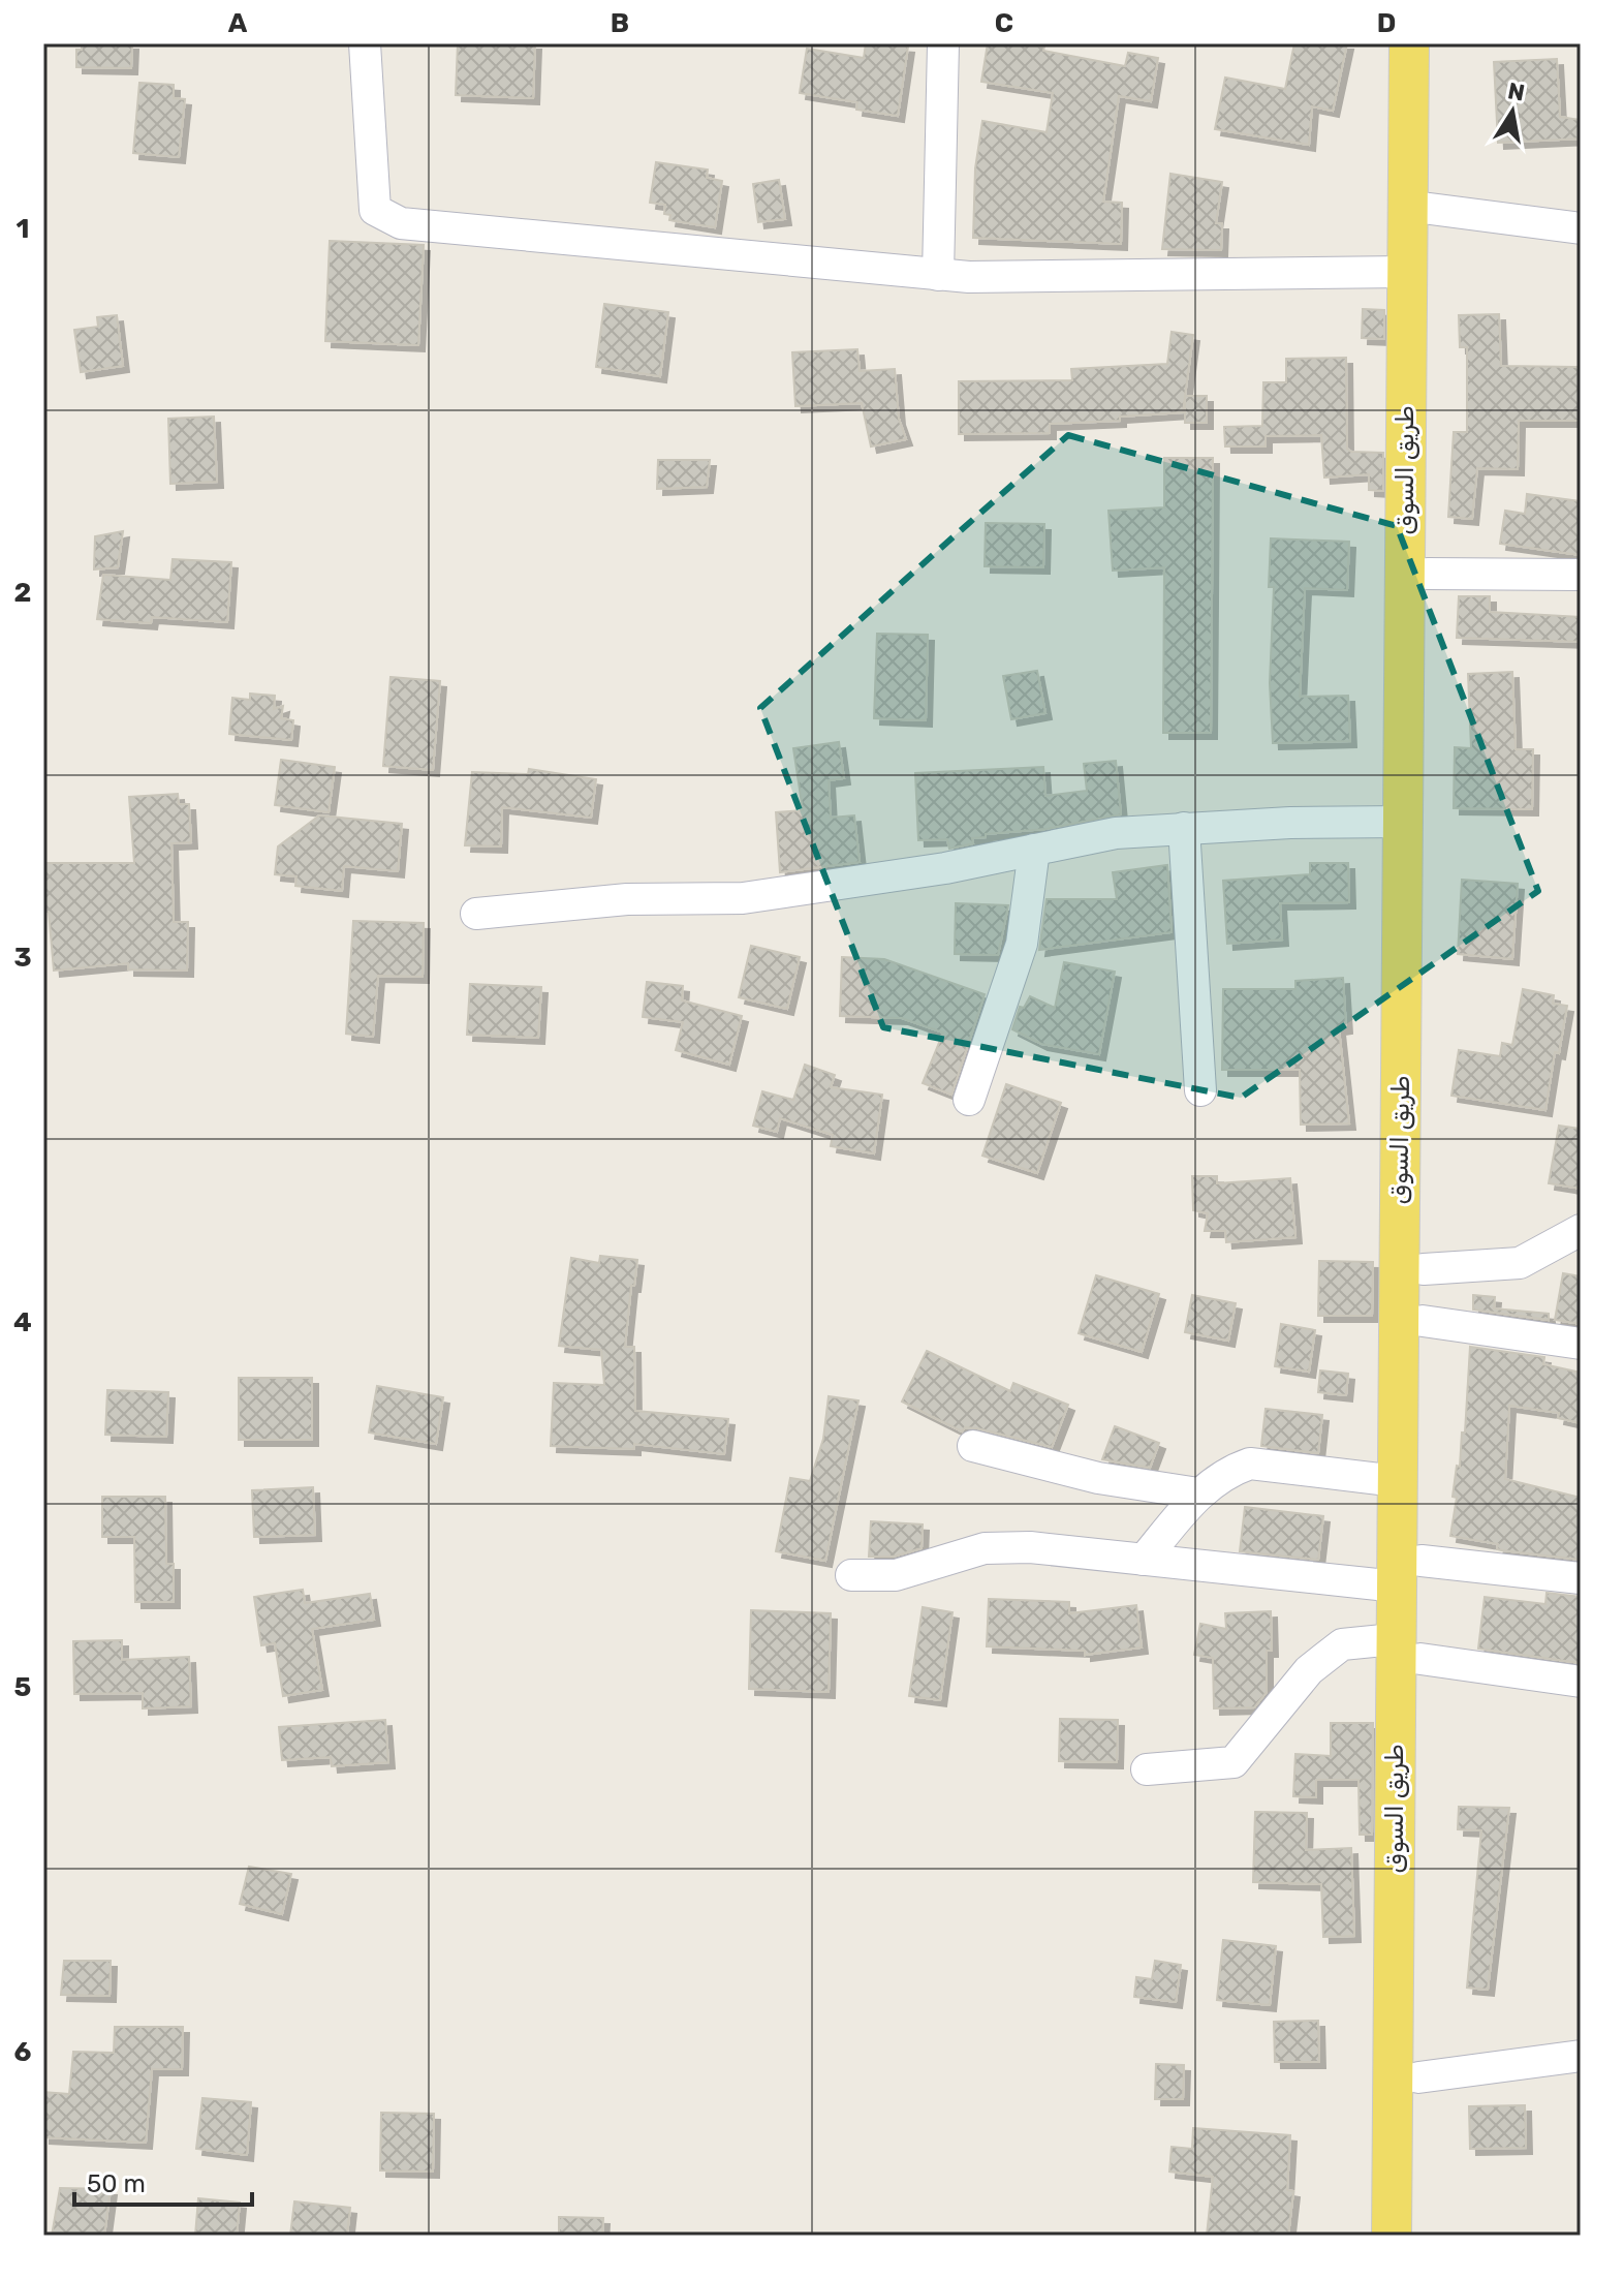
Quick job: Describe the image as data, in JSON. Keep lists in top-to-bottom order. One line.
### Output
{"streets":{"main road":["طريق السوق"]},"scale_bar":"50 m","north":"top","grid":{"columns":["A","B","C","D"],"rows":["1","2","3","4","5","6"]}}
